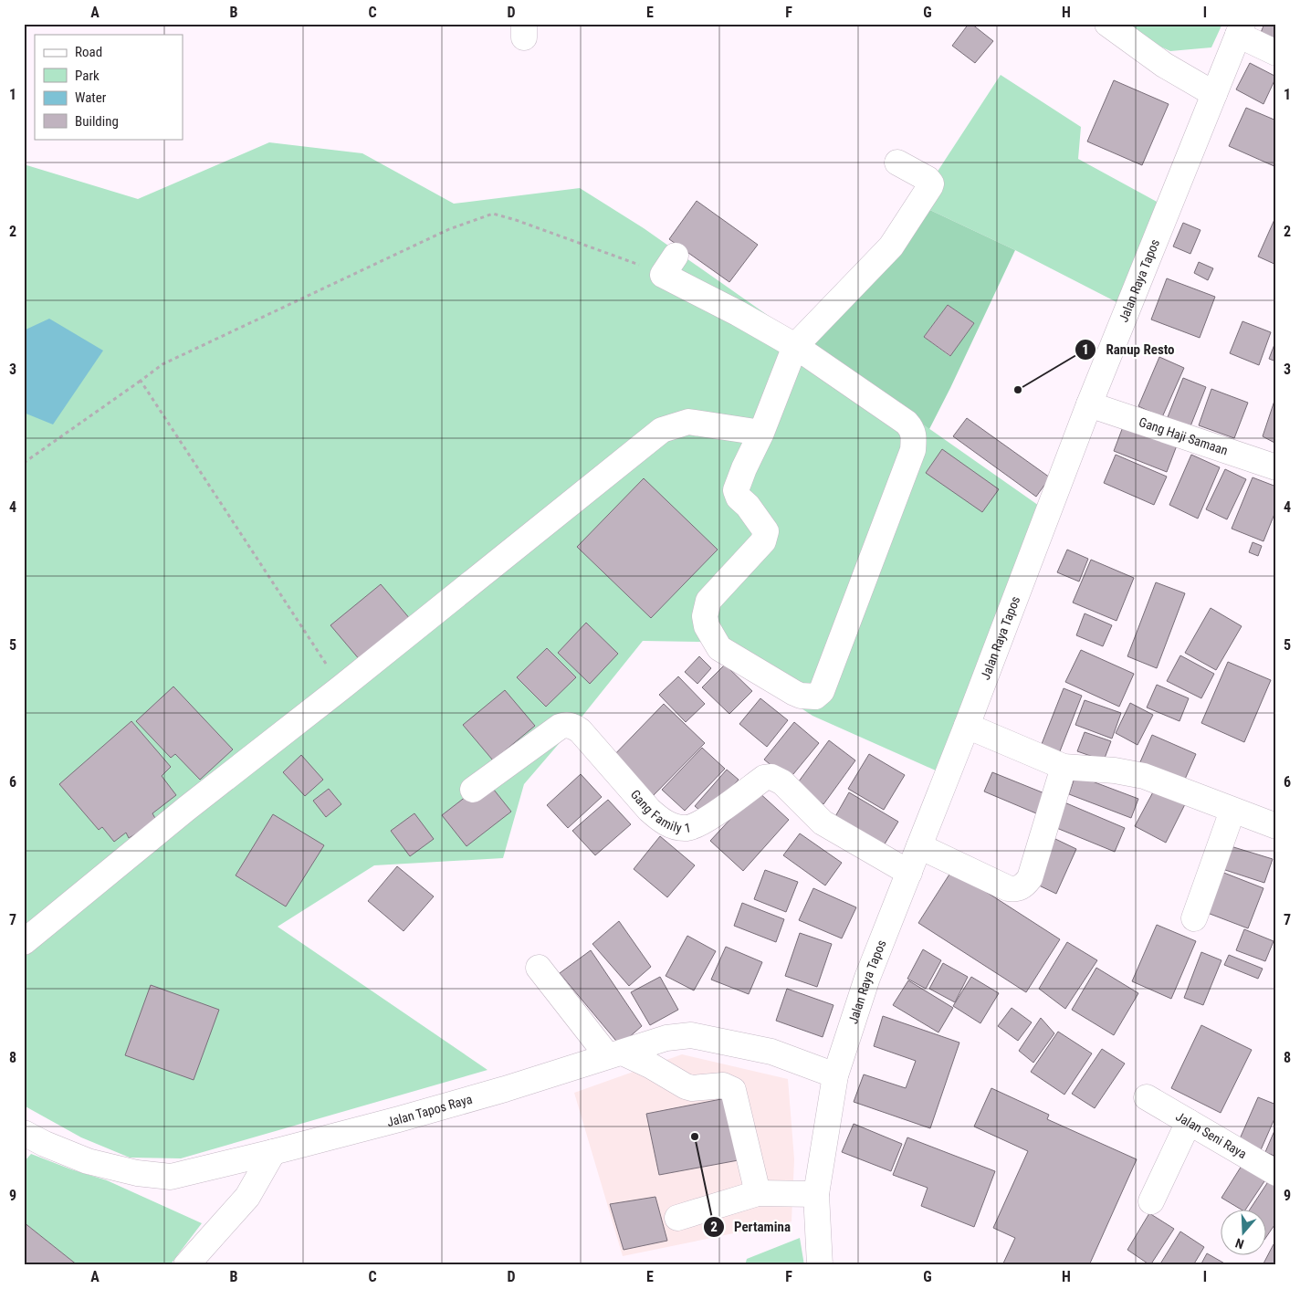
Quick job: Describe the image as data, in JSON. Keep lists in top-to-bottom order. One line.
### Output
{"streets":{"street":["Jalan Raya Tapos","Gang Haji Samaan","Gang Family 1","Jalan Tapos Raya","Jalan Seni Raya"]},"crossings":[["Jalan Raya Tapos","Gang Haji Samaan"],["Jalan Raya Tapos","Gang Family 1"],["Jalan Raya Tapos","Jalan Tapos Raya"]],"places":["Ranup Resto","Pertamina"],"legend":["Road","Park","Water","Building"],"north":"bottom","grid":{"columns":["A","B","C","D","E","F","G","H","I"],"rows":["1","2","3","4","5","6","7","8","9"]}}
